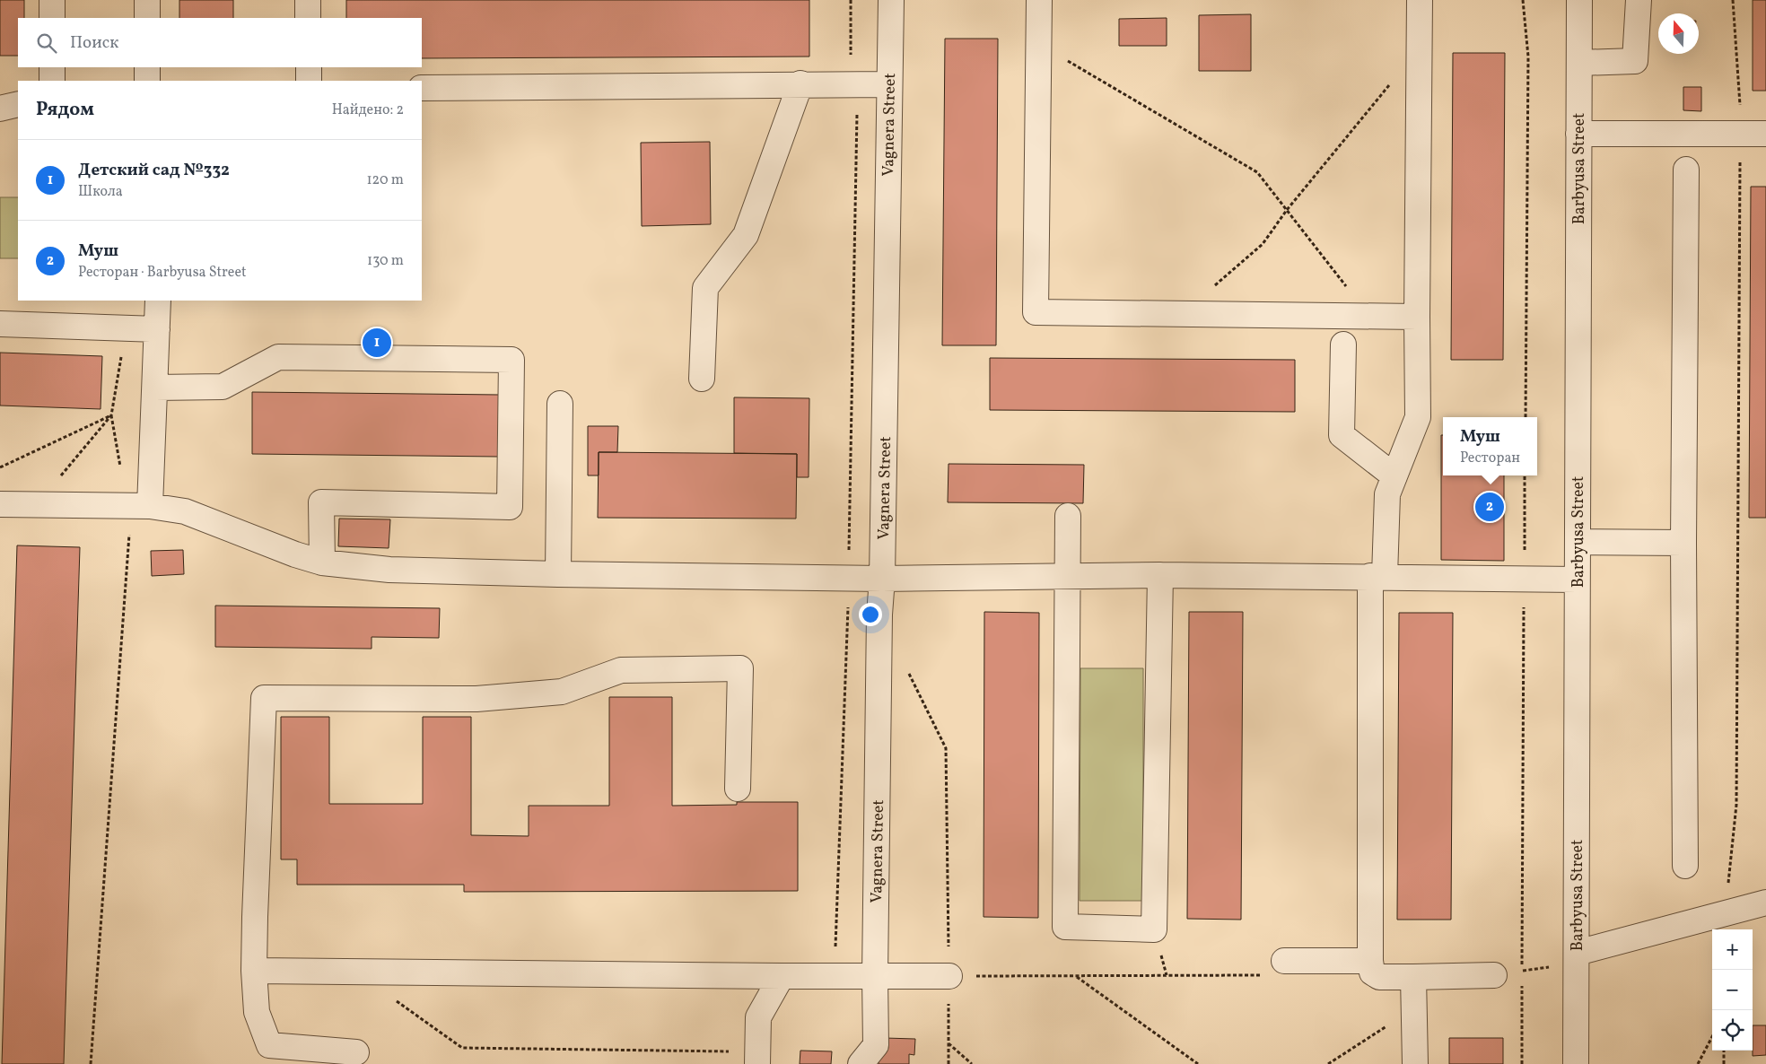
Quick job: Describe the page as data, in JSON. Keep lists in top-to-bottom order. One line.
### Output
{"streets":{"street":["Vagnera Street","Barbyusa Street"]},"north":"top","page":{"search":"Поиск","heading":["Рядом","Найдено: 2"],"list":[{"mark":"1","name":"Детский cад №332","note":"Школа","value":"120 m"},{"mark":"2","name":"Муш","note":"Ресторан · Barbyusa Street","value":"130 m"}],"pins":["1","2"],"popup":["Муш","Ресторан"],"map_buttons":["+","−"]}}
